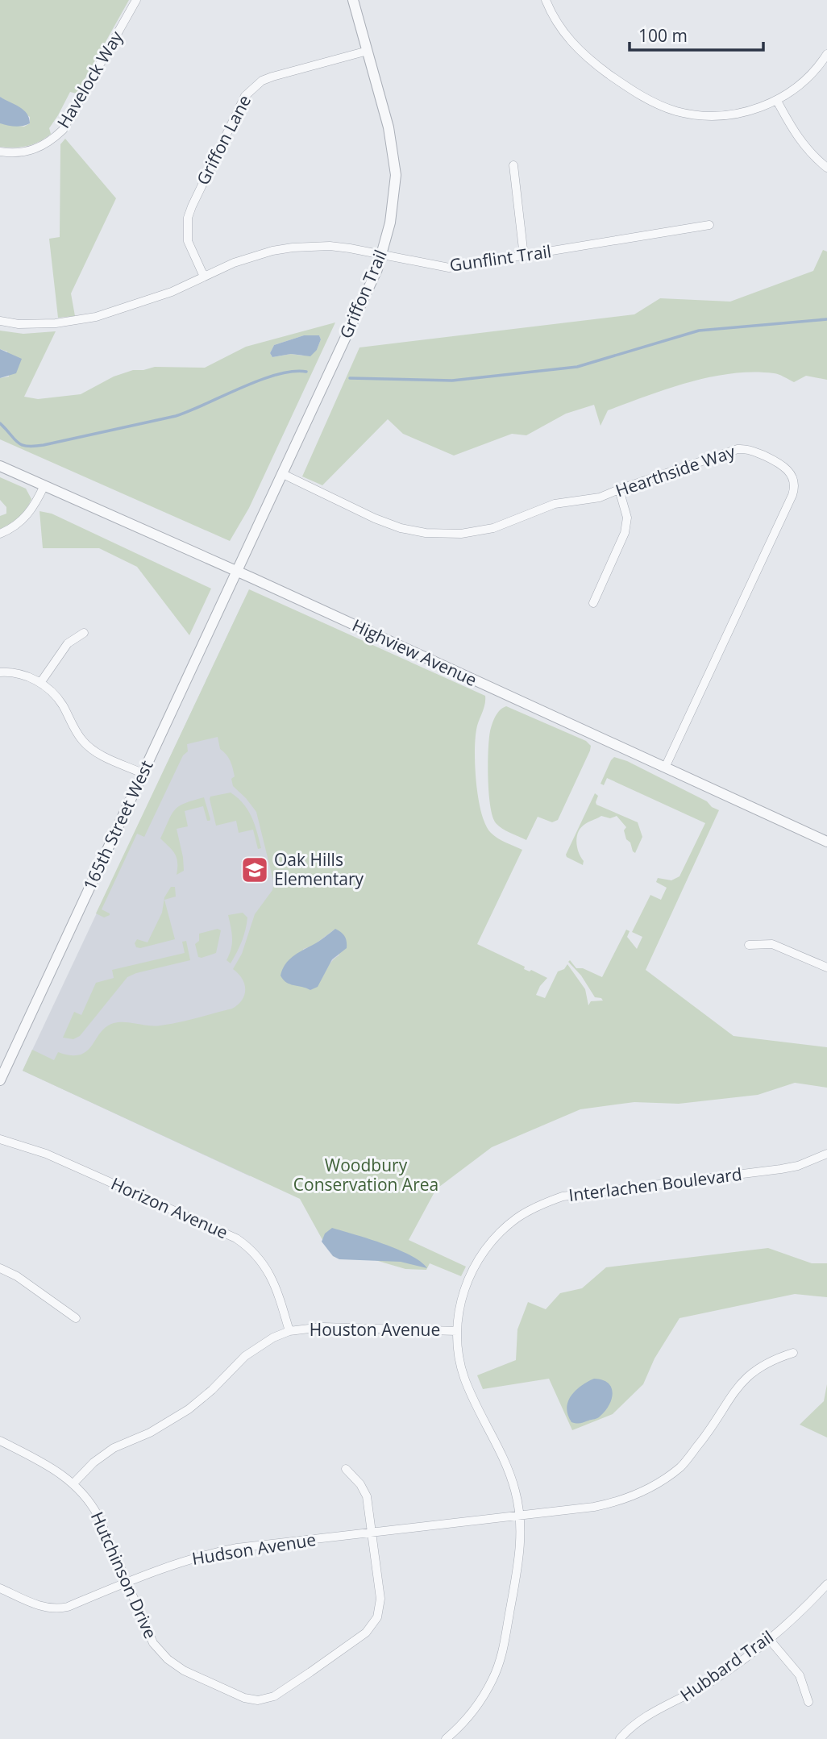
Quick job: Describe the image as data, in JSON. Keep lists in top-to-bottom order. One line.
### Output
{"streets":{"street":["Havelock Way","Griffon Lane","Gunflint Trail","Griffon Trail","Hearthside Way","Highview Avenue","165th Street West","Interlachen Boulevard","Horizon Avenue","Houston Avenue","Hudson Avenue","Hutchinson Drive","Hubbard Trail"]},"crossings":[["Griffon Lane","Gunflint Trail"],["Griffon Lane","Griffon Trail"],["Gunflint Trail","Griffon Trail"],["Griffon Trail","Hearthside Way"],["Griffon Trail","Highview Avenue"],["Griffon Trail","165th Street West"],["Hearthside Way","Highview Avenue"],["Highview Avenue","165th Street West"],["Interlachen Boulevard","Houston Avenue"],["Interlachen Boulevard","Hudson Avenue"],["Horizon Avenue","Houston Avenue"],["Houston Avenue","Hutchinson Drive"],["Hudson Avenue","Hutchinson Drive"]],"parks":["Woodbury Conservation Area"],"places":{"school or university":["Oak Hills Elementary"]},"scale_bar":"100 m"}
